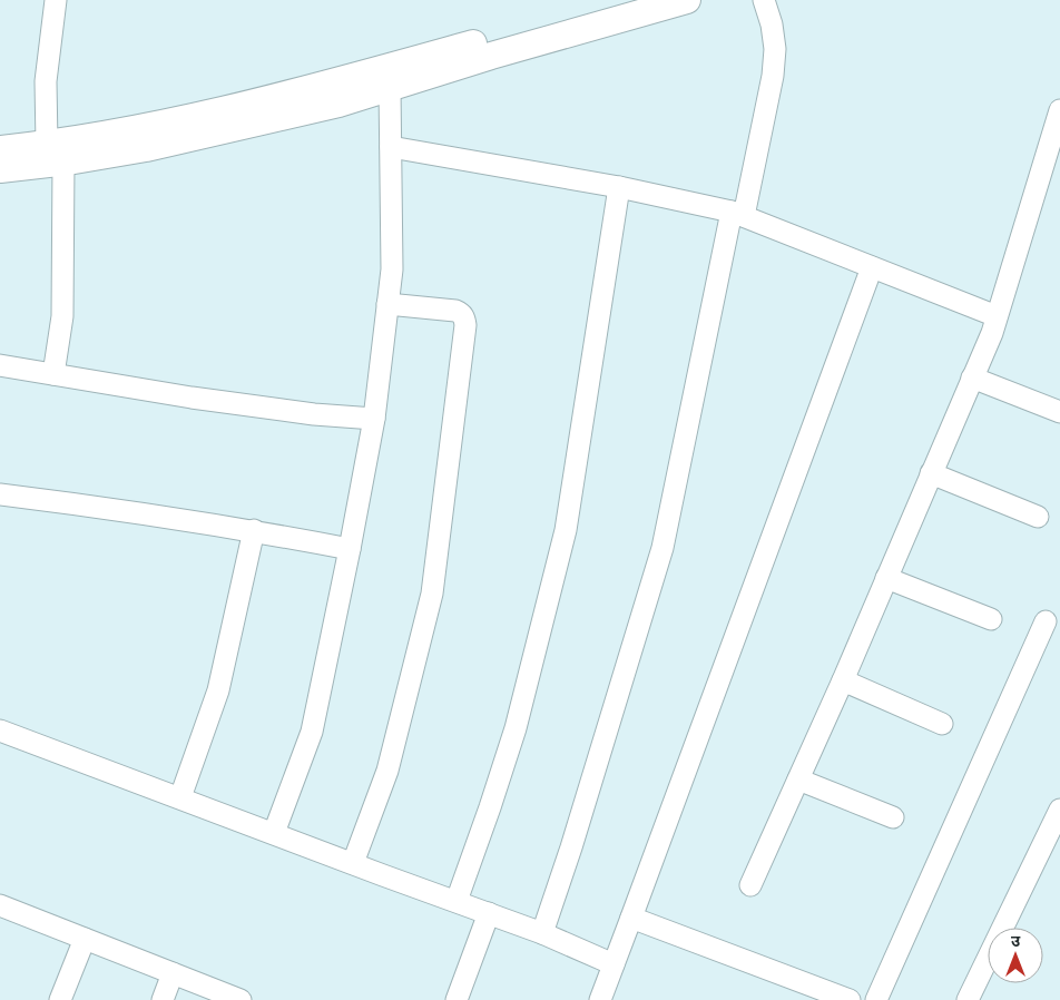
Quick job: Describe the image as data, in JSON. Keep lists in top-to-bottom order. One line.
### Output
{"north":"top"}
